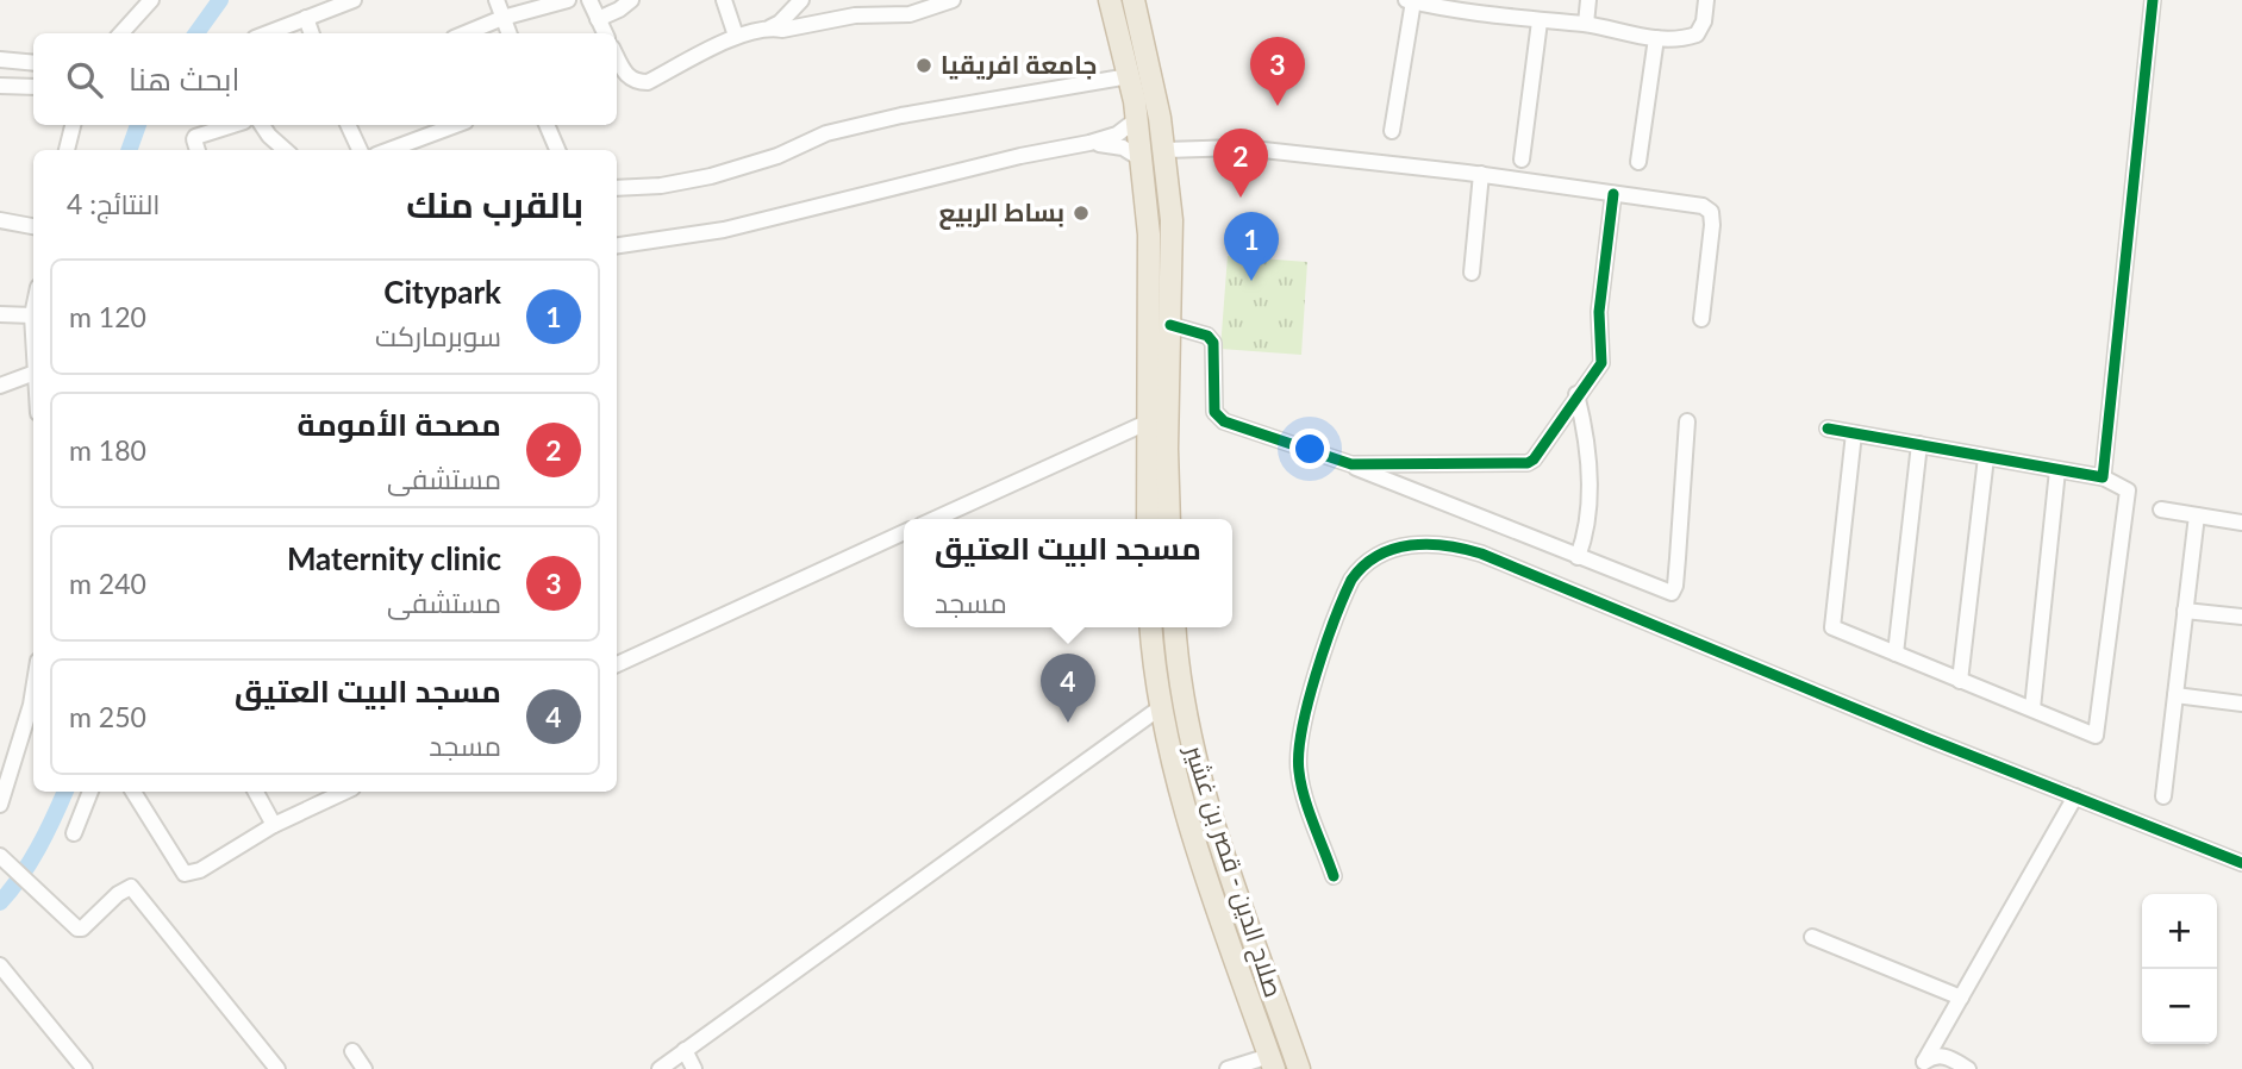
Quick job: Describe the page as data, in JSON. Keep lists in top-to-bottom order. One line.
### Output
{"streets":{"highway":["صلاح الدين - قصر بن غشير"]},"places":["جامعة افريقيا","بساط الربيع"],"page":{"search":"ابحث هنا","pins":["3","2","1","4"],"heading":["بالقرب منك","النتائج: 4"],"list":[{"mark":"1","name":"Citypark","note":"سوبرماركت","value":"120 m"},{"mark":"2","name":"مصحة الأمومة","note":"مستشفى","value":"180 m"},{"mark":"3","name":"Maternity clinic","note":"مستشفى","value":"240 m"},{"mark":"4","name":"مسجد البيت العتيق","note":"مسجد","value":"250 m"}],"popup":["مسجد البيت العتيق","مسجد"],"map_buttons":["+","−"]}}
